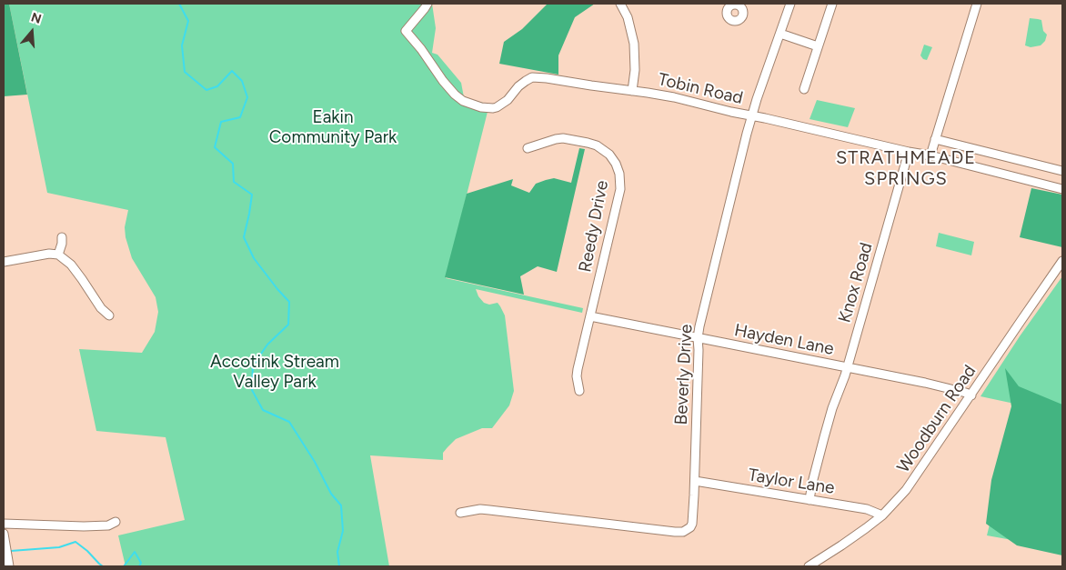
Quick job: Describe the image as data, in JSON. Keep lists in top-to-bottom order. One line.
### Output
{"streets":{"street":["Tobin Road","Reedy Drive","Knox Road","Hayden Lane","Beverly Drive","Woodburn Road","Taylor Lane"]},"crossings":[["Tobin Road","Knox Road"],["Tobin Road","Beverly Drive"],["Reedy Drive","Hayden Lane"],["Knox Road","Hayden Lane"],["Knox Road","Taylor Lane"],["Hayden Lane","Beverly Drive"],["Hayden Lane","Woodburn Road"],["Beverly Drive","Taylor Lane"],["Woodburn Road","Taylor Lane"]],"districts":["STRATHMEADE SPRINGS"],"parks":["Eakin Community Park","Accotink Stream Valley Park"],"north":"top"}
